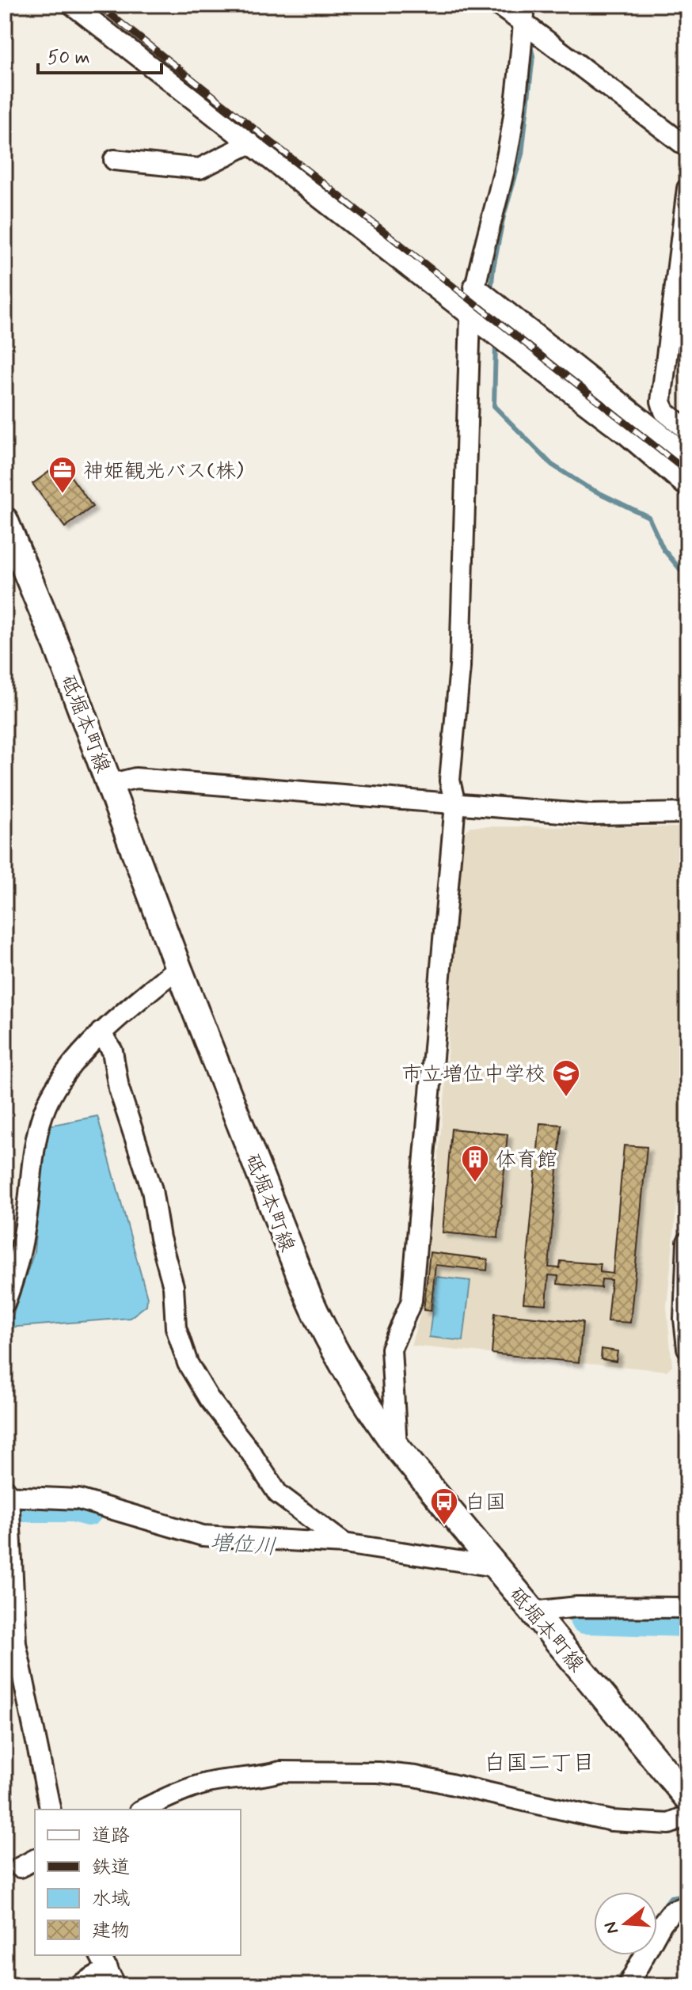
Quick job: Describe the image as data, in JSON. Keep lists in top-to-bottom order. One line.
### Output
{"streets":{"main road":["砥堀本町線"]},"districts":["白国二丁目"],"water":["増位川"],"places":{"office":["神姫観光バス(株)"],"school or university":["市立増位中学校"],"building":["体育館"],"bus stop":["白国"]},"legend":["道路","鉄道","水域","建物"],"scale_bar":"50 m","north":"left"}
